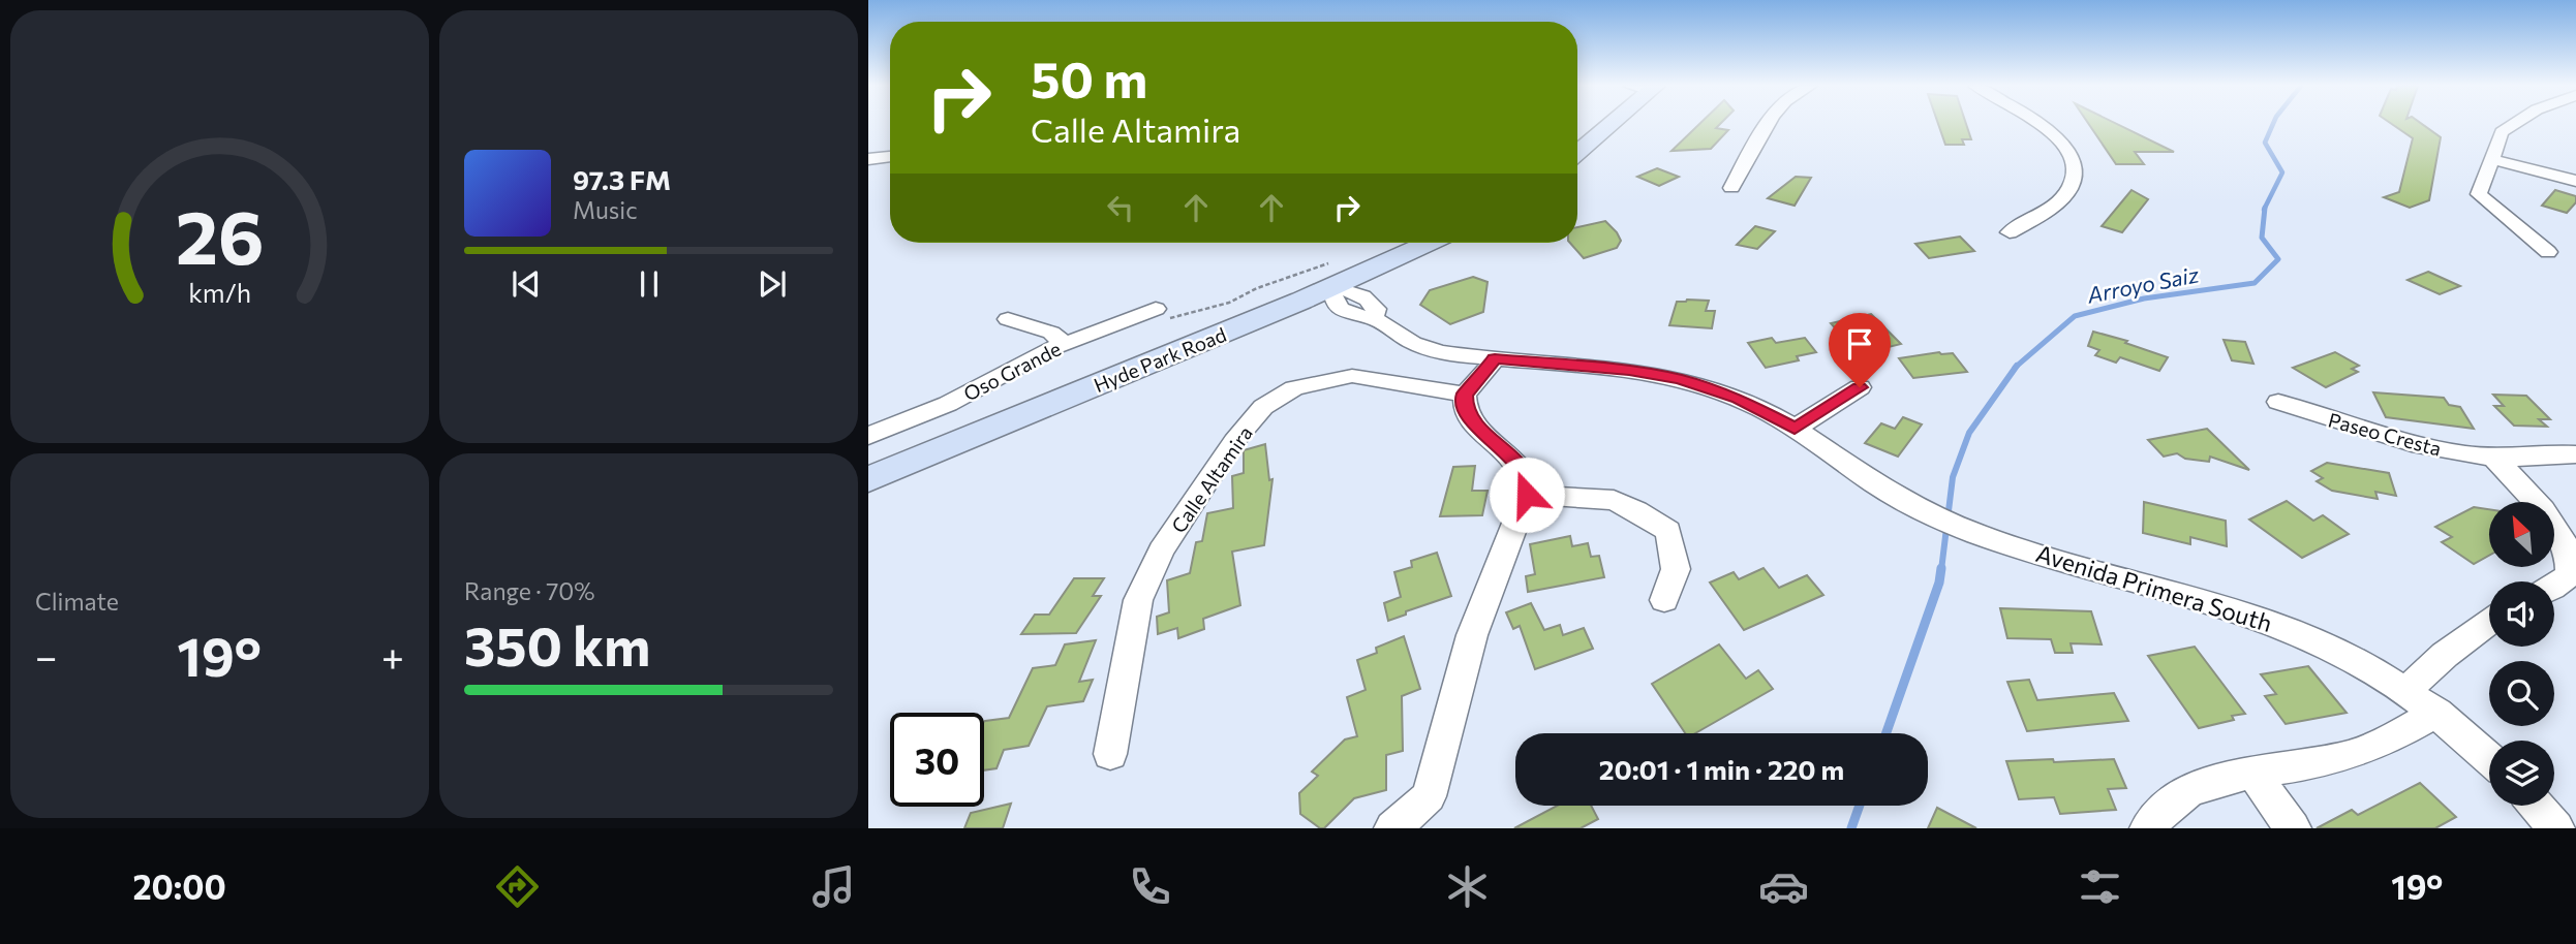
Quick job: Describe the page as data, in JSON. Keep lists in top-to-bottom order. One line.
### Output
{"streets":{"main road":["Hyde Park Road"],"street":["Oso Grande","Paseo Cresta","Calle Altamira","Avenida Primera South"]},"crossings":[["Hyde Park Road","Avenida Primera South"]],"water":["Arroyo Saiz"],"north":"top left","page":{"turn":["50 m","Calle Altamira"],"song":["97.3 FM","Music"],"tile":["Climate",["Range · 70%","350 km"]],"heat":["−","19°","+"],"limit":"30","trip":"20:01 · 1 min · 220 m","tabs":["20:00","19°"],"gauge":["26","km/h"]}}
